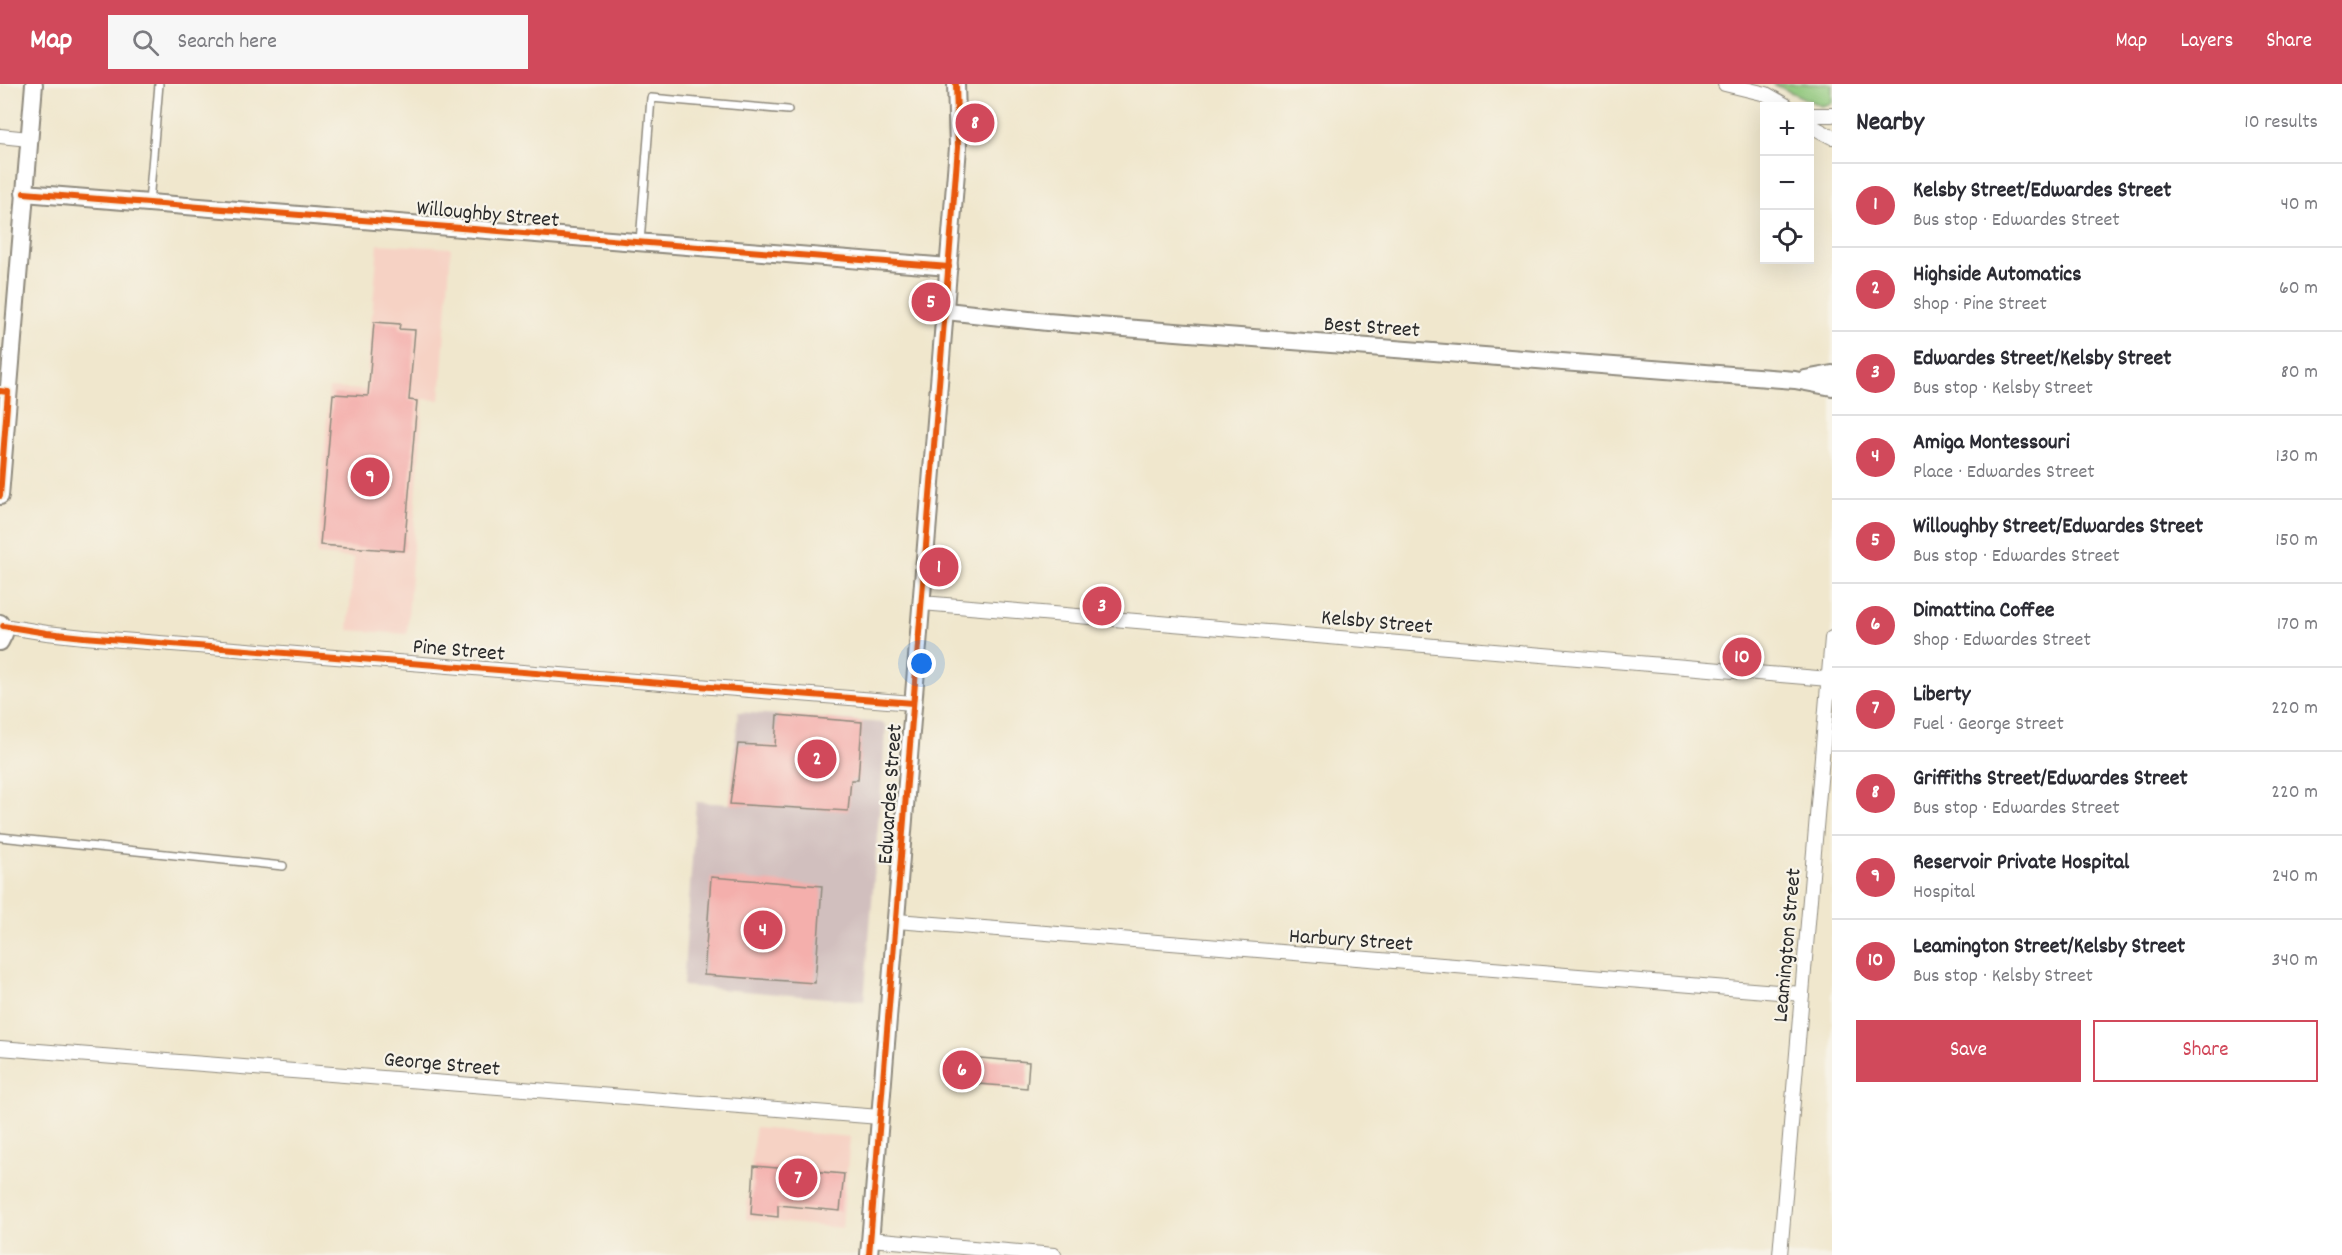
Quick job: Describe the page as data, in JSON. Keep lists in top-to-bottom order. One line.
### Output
{"streets":{"street":["Willoughby Street","Best Street","Kelsby Street","Pine Street","Edwardes Street","Harbury Street","Leamington Street","George Street"]},"crossings":[["Willoughby Street","Edwardes Street"],["Best Street","Edwardes Street"],["Kelsby Street","Edwardes Street"],["Kelsby Street","Leamington Street"],["Pine Street","Edwardes Street"],["Edwardes Street","Harbury Street"],["Edwardes Street","George Street"],["Harbury Street","Leamington Street"]],"page":{"header":"Map","search":"Search here","nav":["Map","Layers","Share"],"heading":["Nearby","10 results"],"pins":["8","5","9","1","3","10","2","4","6","7"],"map_buttons":["+","−"],"list":[{"mark":"1","name":"Kelsby Street/Edwardes Street","note":"Bus stop · Edwardes Street","value":"40 m"},{"mark":"2","name":"Highside Automatics","note":"Shop · Pine Street","value":"60 m"},{"mark":"3","name":"Edwardes Street/Kelsby Street","note":"Bus stop · Kelsby Street","value":"80 m"},{"mark":"4","name":"Amiga Montessouri","note":"Place · Edwardes Street","value":"130 m"},{"mark":"5","name":"Willoughby Street/Edwardes Street","note":"Bus stop · Edwardes Street","value":"150 m"},{"mark":"6","name":"Dimattina Coffee","note":"Shop · Edwardes Street","value":"170 m"},{"mark":"7","name":"Liberty","note":"Fuel · George Street","value":"220 m"},{"mark":"8","name":"Griffiths Street/Edwardes Street","note":"Bus stop · Edwardes Street","value":"220 m"},{"mark":"9","name":"Reservoir Private Hospital","note":"Hospital","value":"240 m"},{"mark":"10","name":"Leamington Street/Kelsby Street","note":"Bus stop · Kelsby Street","value":"340 m"}],"buttons":["Save","Share"]}}
